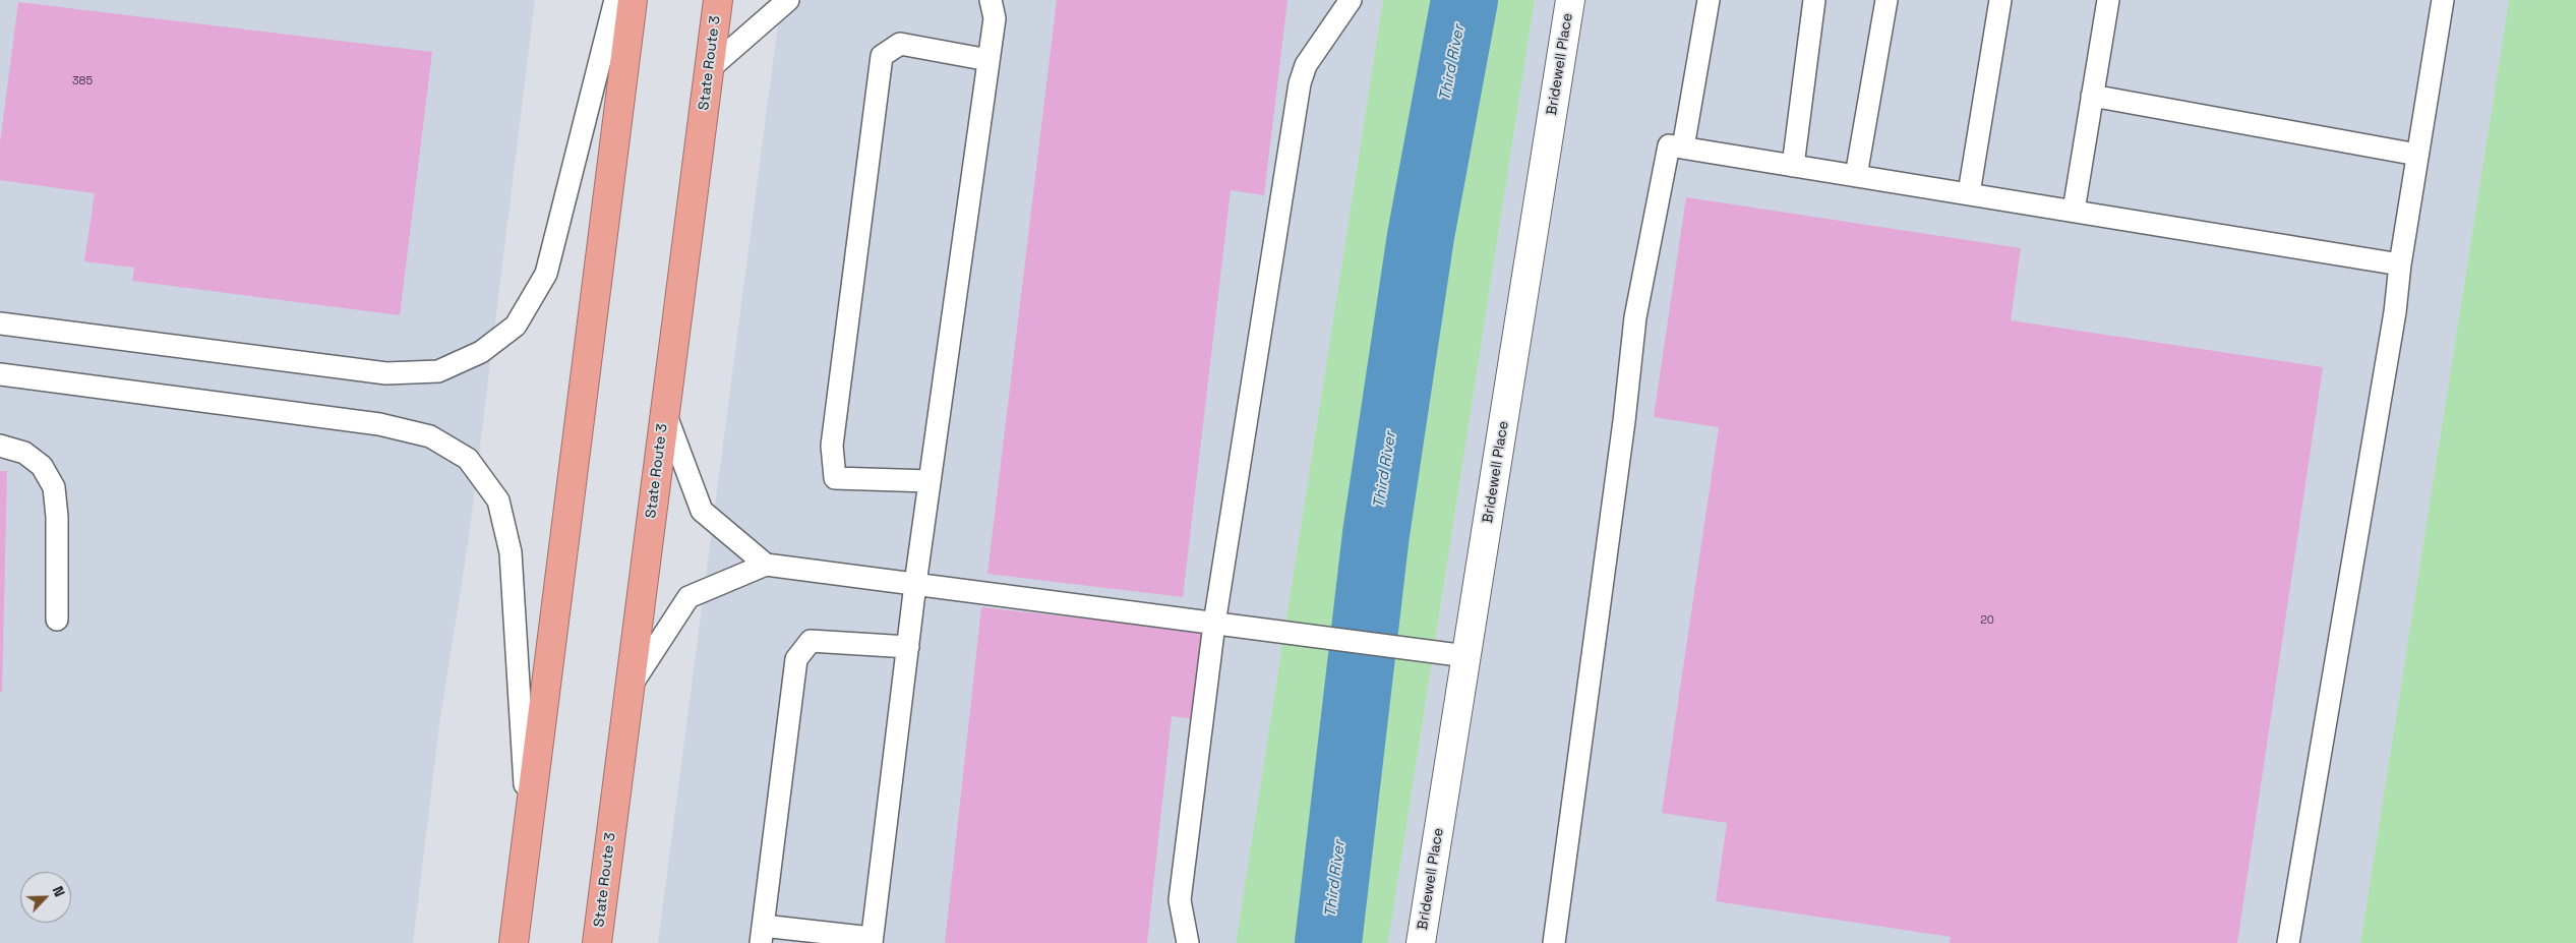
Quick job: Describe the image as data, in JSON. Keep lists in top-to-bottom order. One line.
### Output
{"streets":{"highway":["State Route 3"],"street":["Bridewell Place"]},"water":["Third River"],"house_numbers":["385","20"],"north":"top right"}
